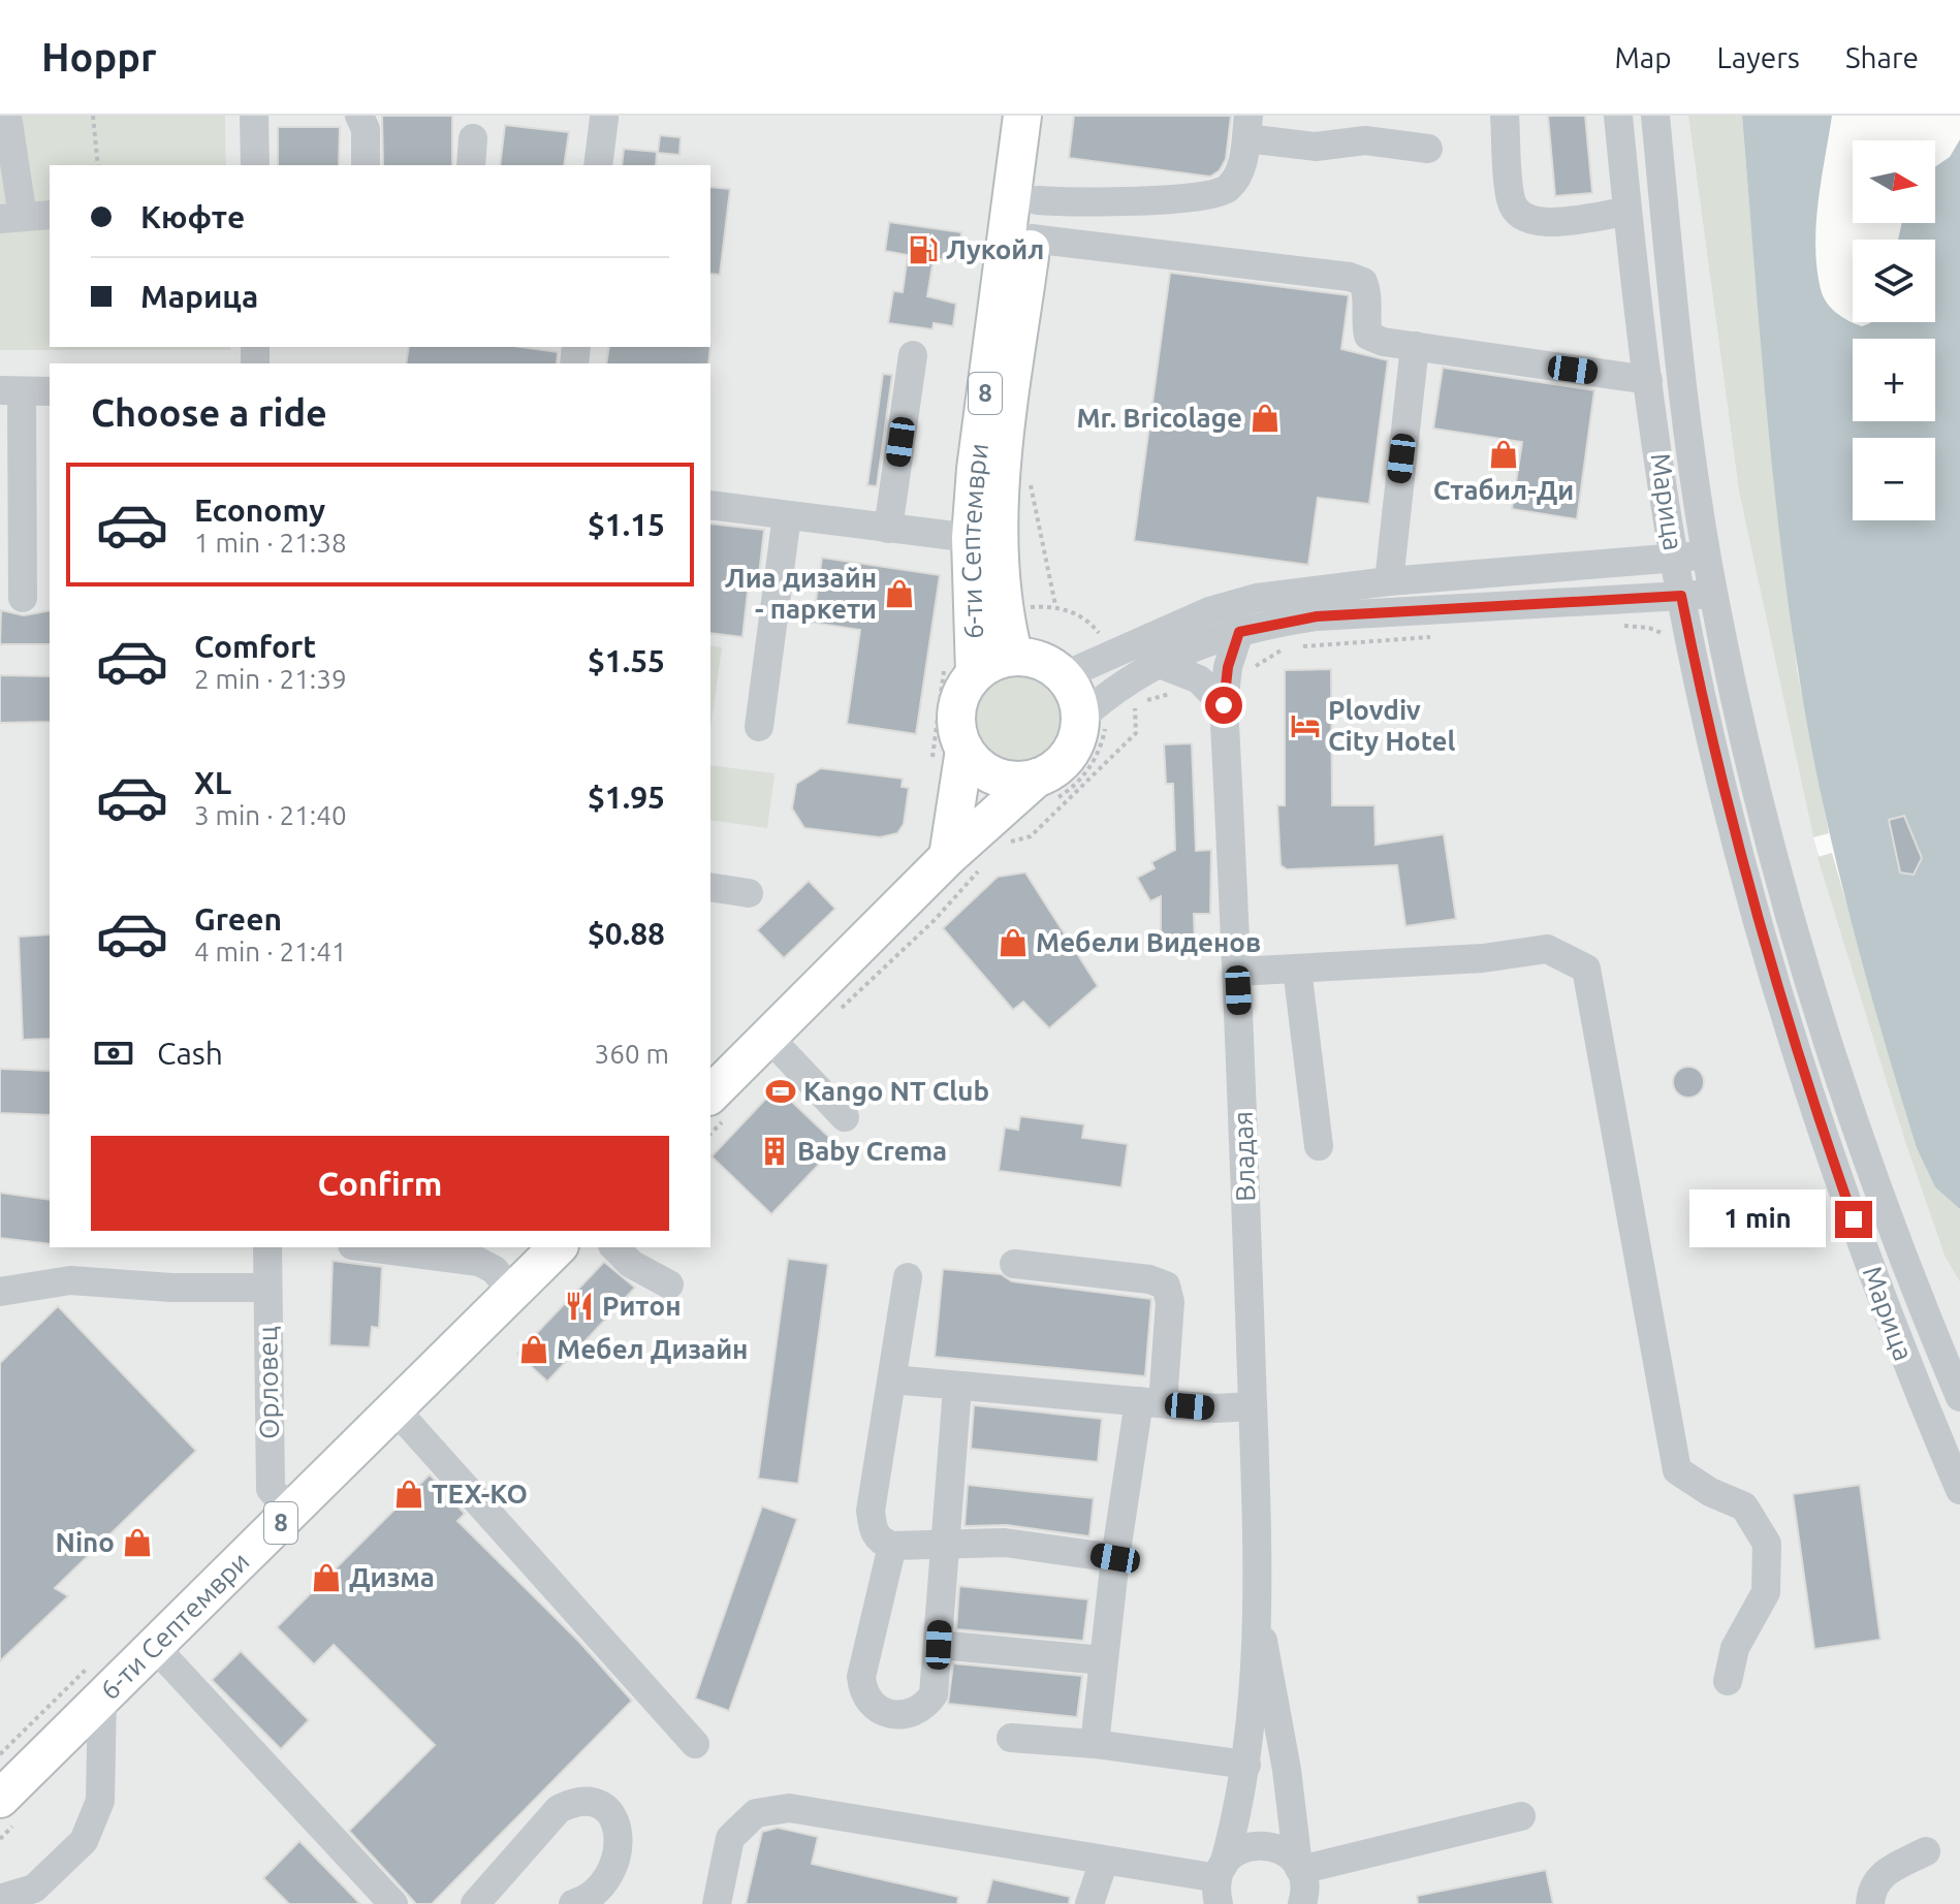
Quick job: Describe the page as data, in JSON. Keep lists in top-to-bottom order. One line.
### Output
{"streets":{"main road":["8","6-ти Септември"],"street":["Марица","Владая","Орловец"]},"crossings":[["8","6-ти Септември"],["6-ти Септември","Орловец"]],"places":{"fuel station":["Лукойл"],"shop":["Mr. Bricolage","Стабил-Ди","Лиа дизайн - паркети","Мебели Виденов","Мебел Дизайн","ТЕХ-КО","Nino","Дизма"],"hotel":["Plovdiv City Hotel"],"sports":["Kango NT Club"],"building":["Baby Crema"],"restaurant":["Ритон"]},"north":"right","page":{"header":"Hoppr","nav":["Map","Layers","Share"],"map_buttons":["+","−"],"banner":["Кюфте","Марица"],"heading":"Choose a ride","list":[{"name":"Economy","note":"1 min · 21:38","value":"$1.15"},{"name":"Comfort","note":"2 min · 21:39","value":"$1.55"},{"name":"XL","note":"3 min · 21:40","value":"$1.95"},{"name":"Green","note":"4 min · 21:41","value":"$0.88"}],"pay":["Cash","360 m"],"buttons":"Confirm","bubble":"1 min"}}
